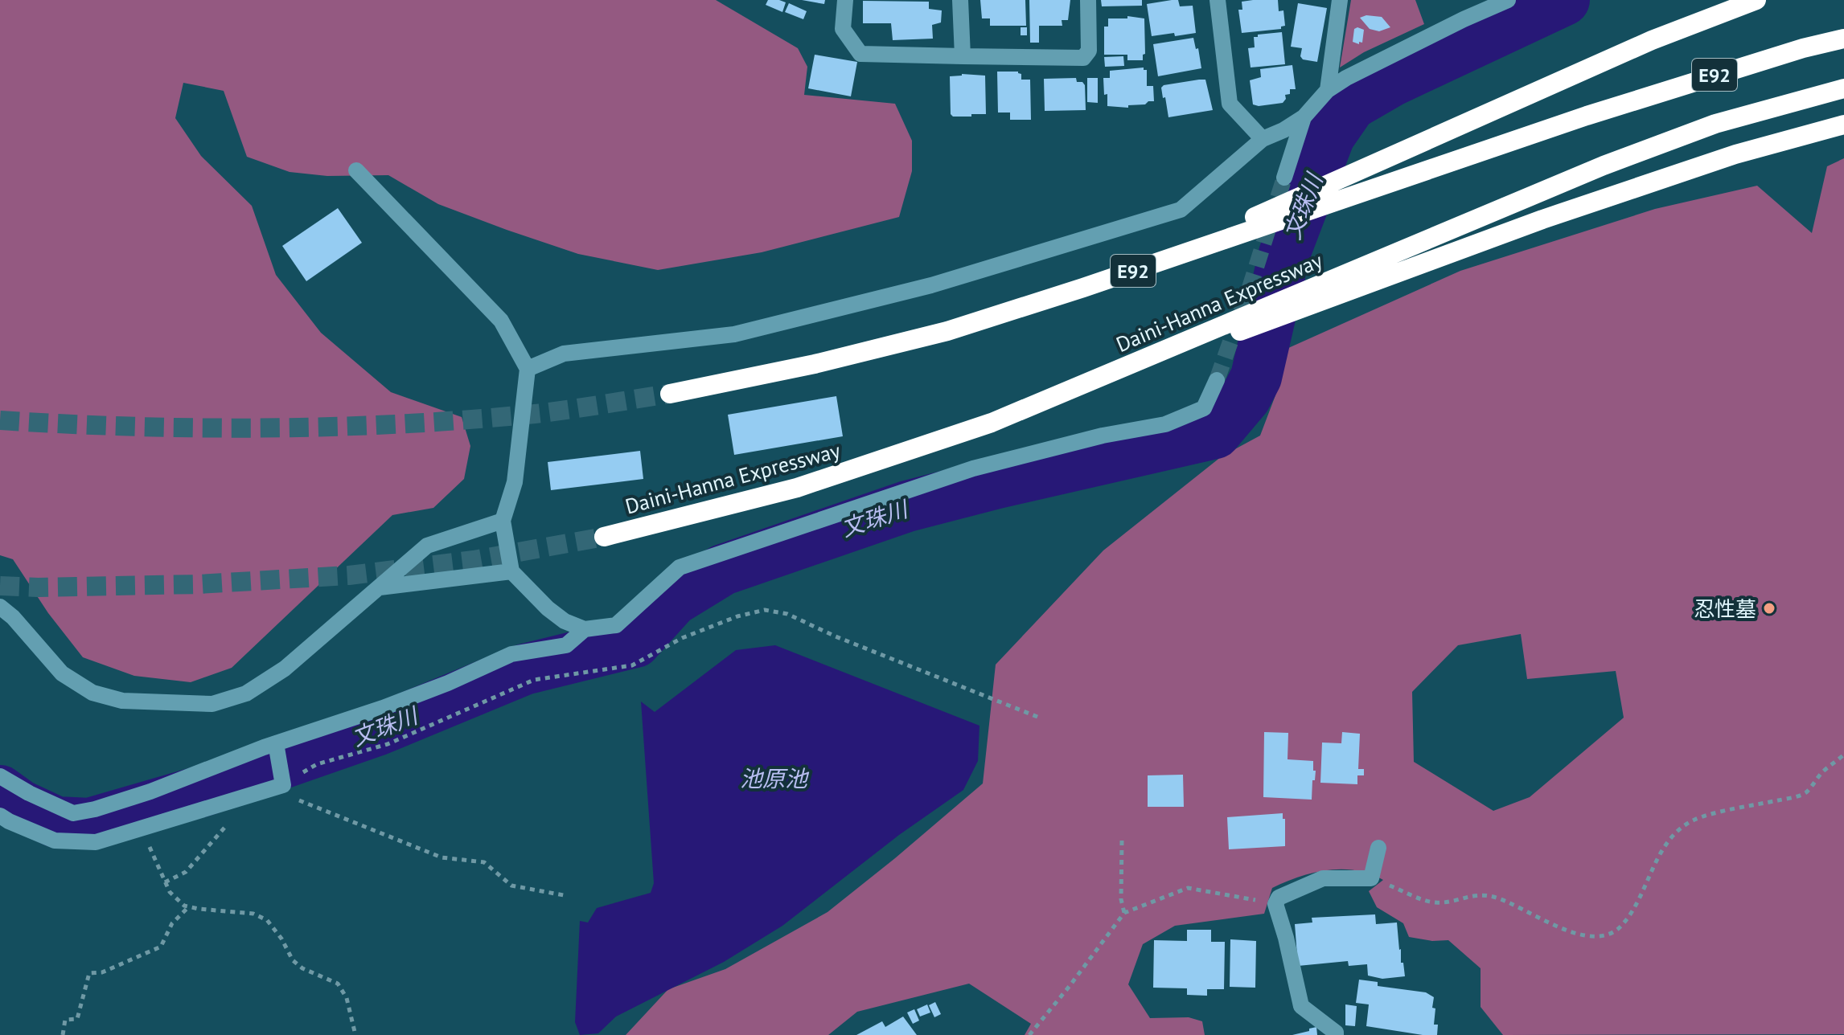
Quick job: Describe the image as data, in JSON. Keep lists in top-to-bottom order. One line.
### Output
{"streets":{"highway":["E92","Daini-Hanna Expressway"]},"water":["文珠川","池原池"],"places":["忍性墓"]}
